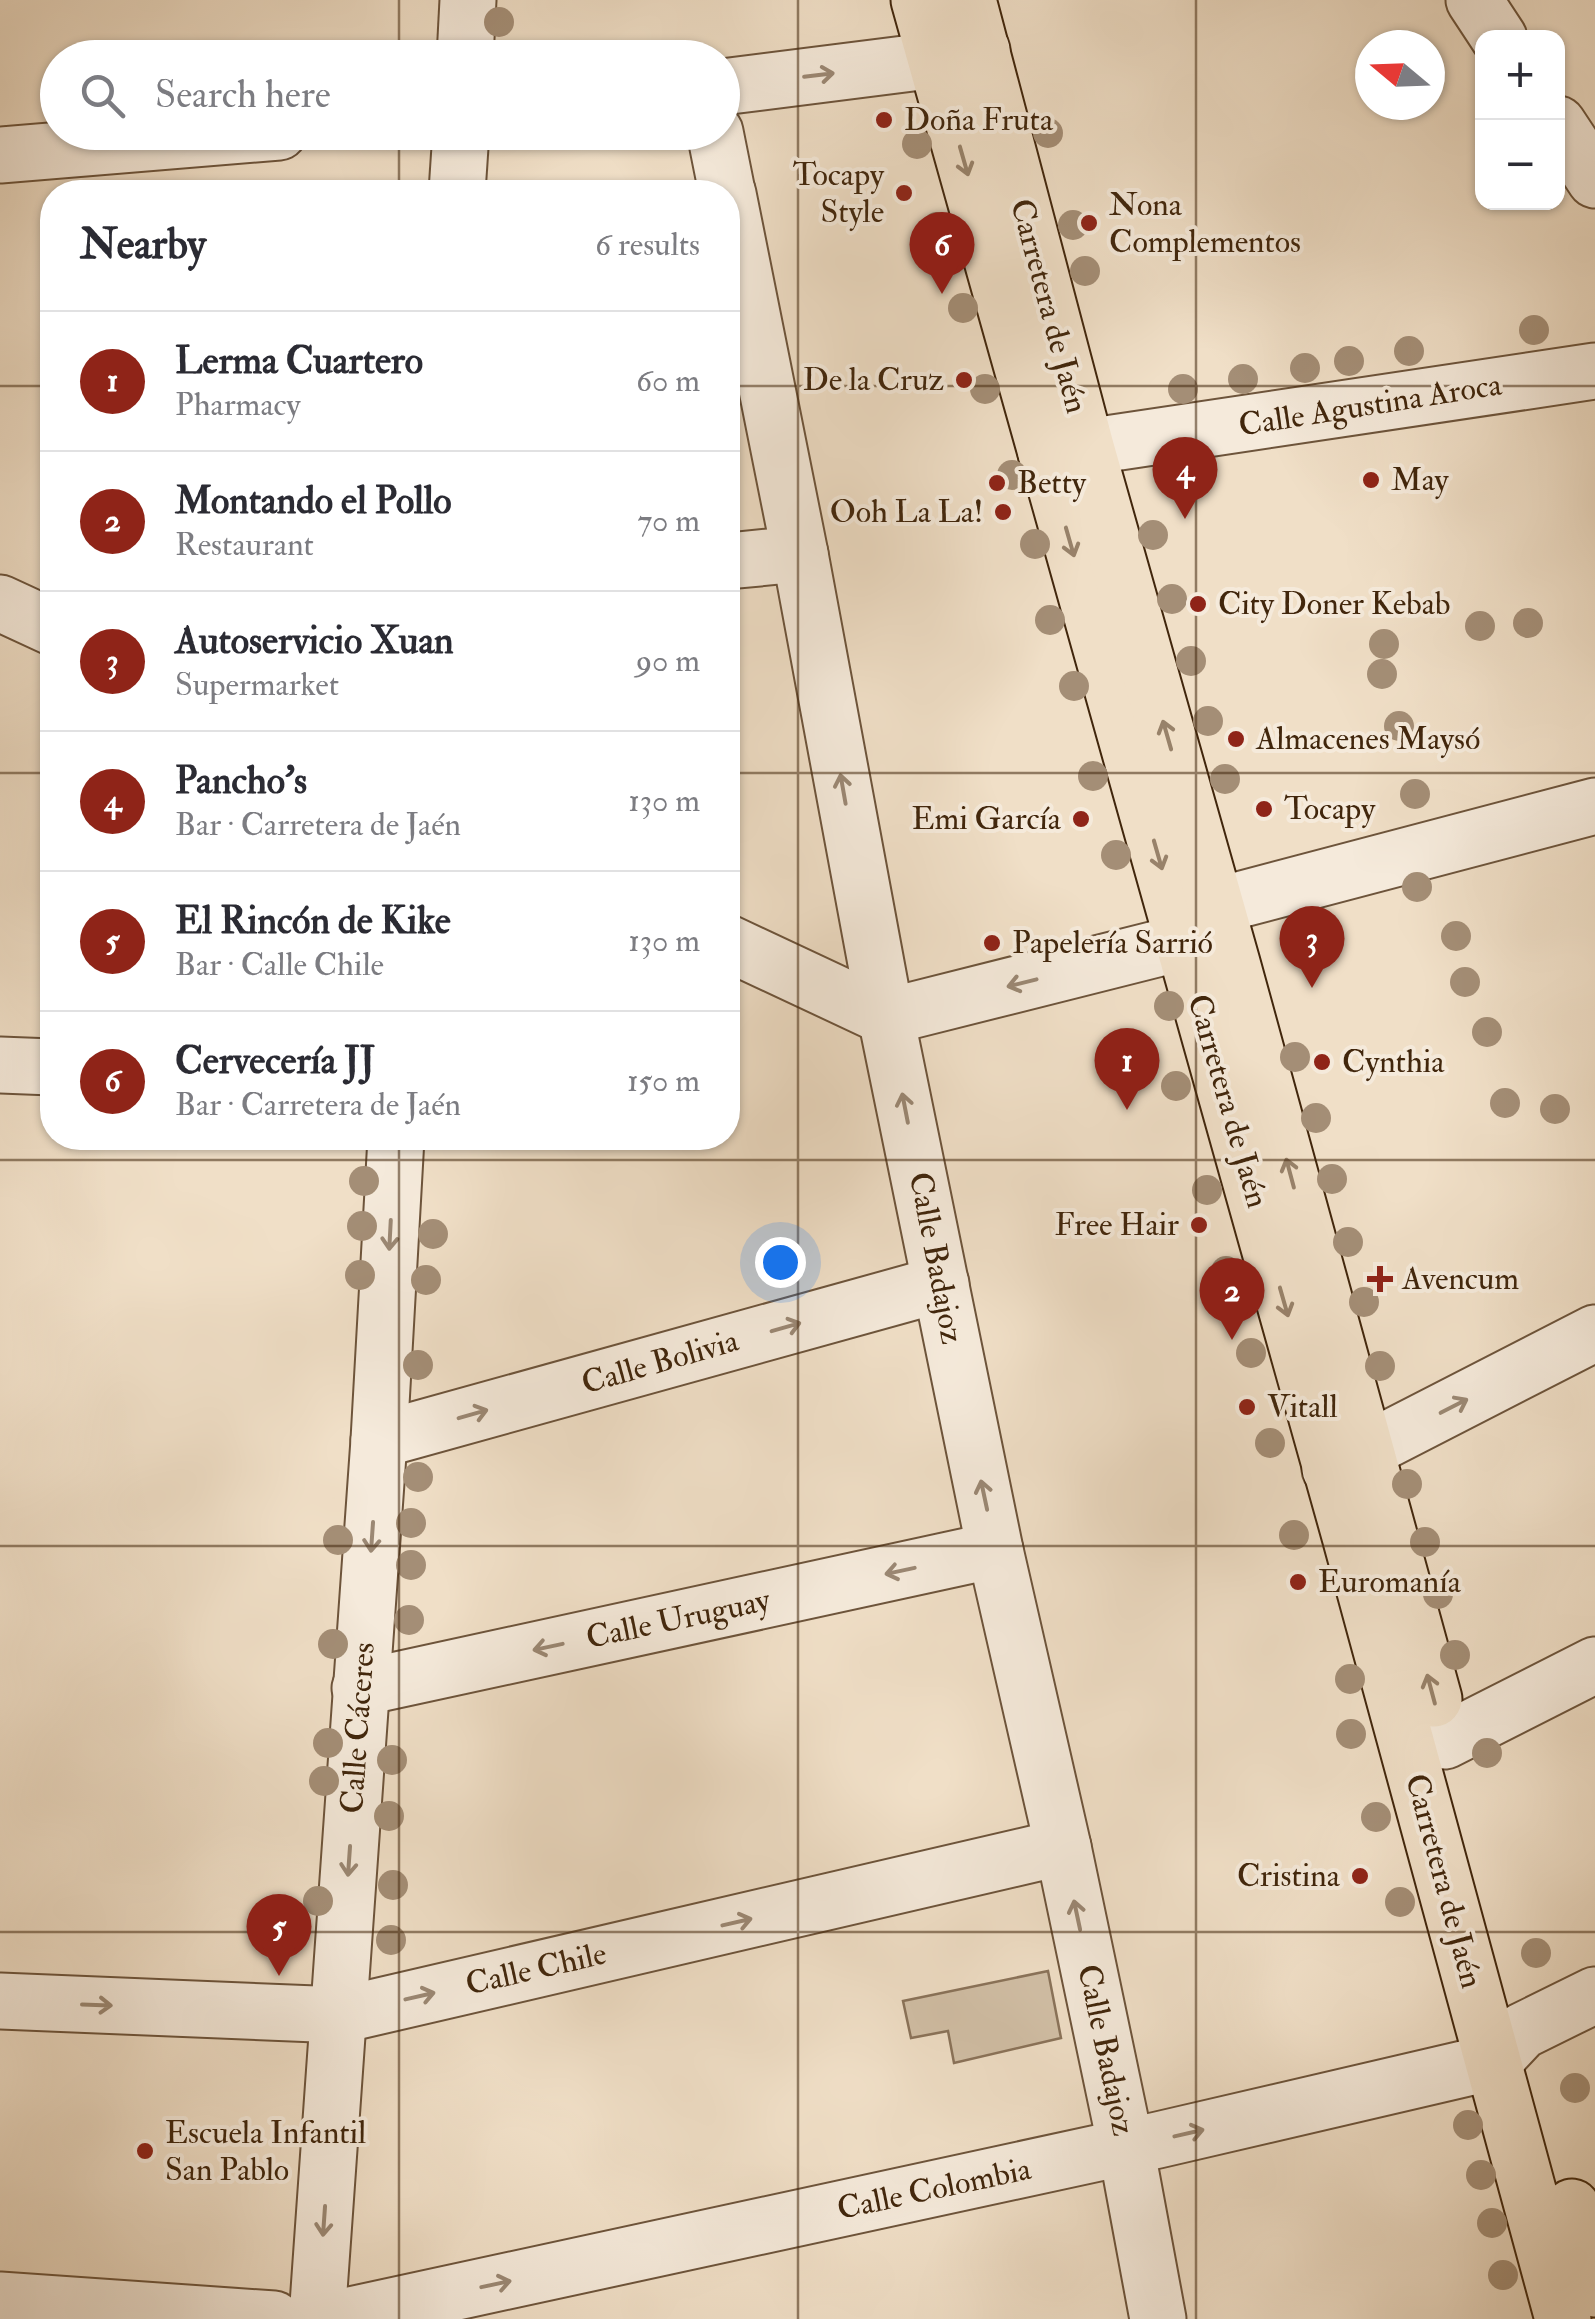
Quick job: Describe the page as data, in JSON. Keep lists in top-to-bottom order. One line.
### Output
{"streets":{"main road":["Carretera de Jaén"],"street":["Calle Agustina Aroca","Calle Badajoz","Calle Bolivia","Calle Uruguay","Calle Cáceres","Calle Chile","Calle Colombia"]},"crossings":[["Carretera de Jaén","Calle Agustina Aroca"],["Carretera de Jaén","Calle Colombia"],["Calle Badajoz","Calle Bolivia"],["Calle Badajoz","Calle Uruguay"],["Calle Badajoz","Calle Chile"],["Calle Badajoz","Calle Colombia"],["Calle Bolivia","Calle Cáceres"],["Calle Uruguay","Calle Cáceres"],["Calle Cáceres","Calle Chile"]],"one_way":["Calle Badajoz","Calle Bolivia","Calle Uruguay","Calle Cáceres","Calle Chile","Calle Colombia"],"places":{"other":["Doña Fruta","Tocapy Style","Nona Complementos","De la Cruz","May","Betty","Ooh La La!","City Doner Kebab","Almacenes Maysó","Tocapy","Emi García","Papelería Sarrió","Cynthia","Free Hair","Vitall","Euromanía","Cristina","Escuela Infantil San Pablo"],"health":["Avencum"]},"north":"left","page":{"map_buttons":["+","−"],"search":"Search here","heading":["Nearby","6 results"],"pins":["6","4","3","1","2","5"],"list":[{"mark":"1","name":"Lerma Cuartero","note":"Pharmacy","value":"60 m"},{"mark":"2","name":"Montando el Pollo","note":"Restaurant","value":"70 m"},{"mark":"3","name":"Autoservicio Xuan","note":"Supermarket","value":"90 m"},{"mark":"4","name":"Pancho's","note":"Bar · Carretera de Jaén","value":"130 m"},{"mark":"5","name":"El Rincón de Kike","note":"Bar · Calle Chile","value":"130 m"},{"mark":"6","name":"Cervecería JJ","note":"Bar · Carretera de Jaén","value":"150 m"}]}}
